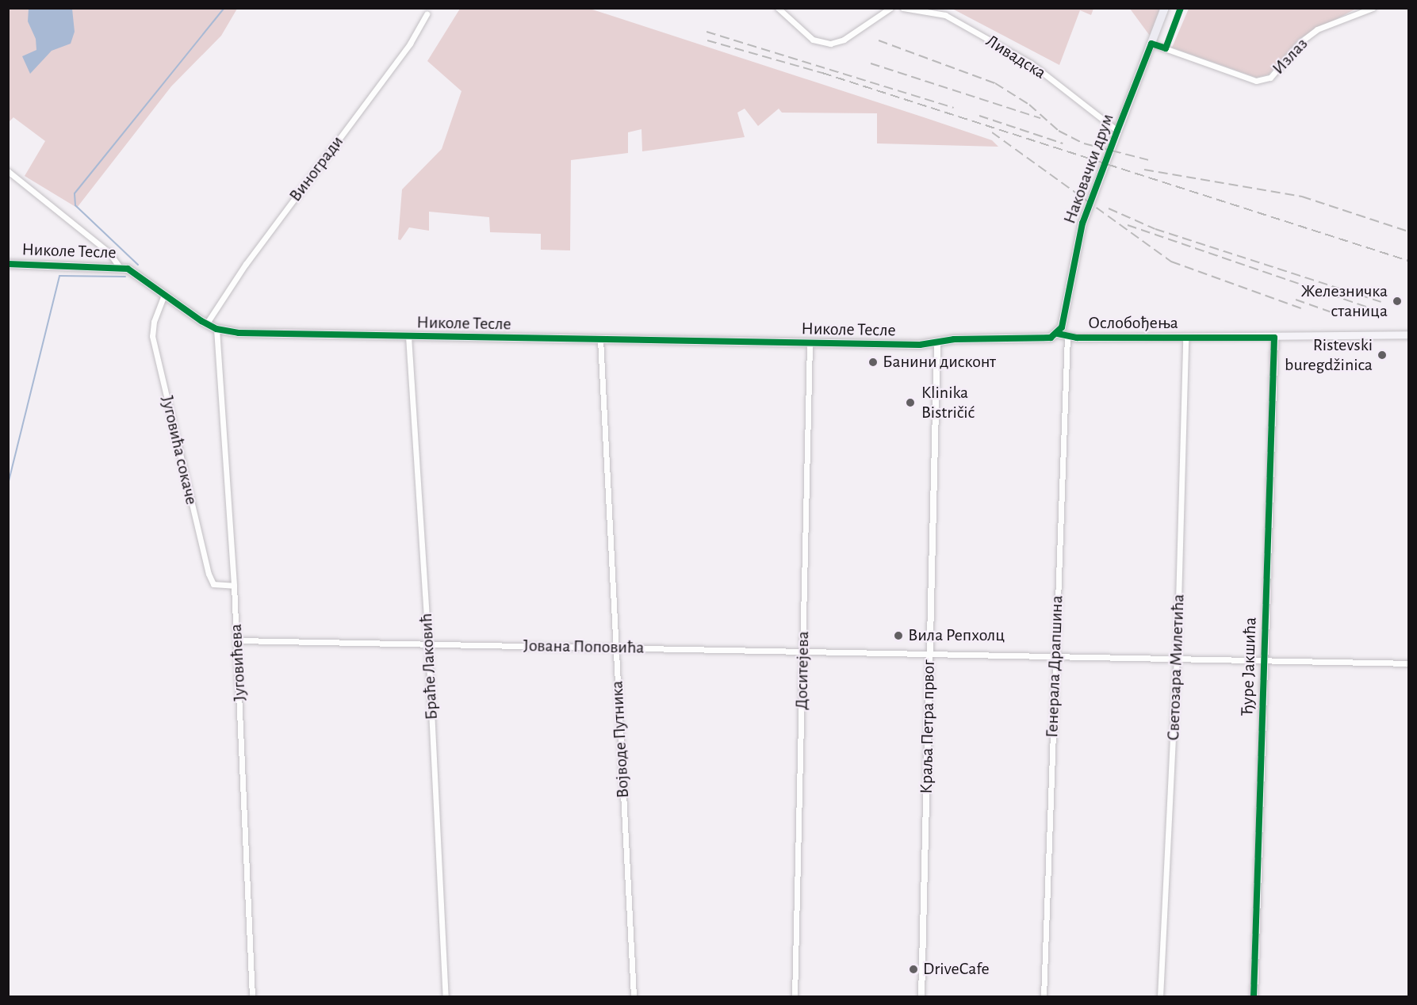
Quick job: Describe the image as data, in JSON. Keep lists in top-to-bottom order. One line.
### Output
{"streets":{"main road":["Наковачки друм","Николе Тесле","Ослобођења","Ђуре Јакшића"],"street":["Излаз","Ливадска","Виногради","Југовића сокаче","Јована Поповића","Југовићева","Браће Лаковић","Генерала Драпшина","Светозара Милетића","Доситејева","Краља Петра првог","Војводе Путника"]},"crossings":[["Излаз","Наковачки друм"],["Ливадска","Наковачки друм"],["Виногради","Николе Тесле"],["Наковачки друм","Ослобођења"],["Николе Тесле","Ослобођења"],["Николе Тесле","Југовића сокаче"],["Николе Тесле","Југовићева"],["Николе Тесле","Браће Лаковић"],["Николе Тесле","Доситејева"],["Николе Тесле","Краља Петра првог"],["Николе Тесле","Војводе Путника"],["Ослобођења","Генерала Драпшина"],["Ослобођења","Ђуре Јакшића"],["Ослобођења","Светозара Милетића"],["Ослобођења","Краља Петра првог"],["Југовића сокаче","Југовићева"],["Јована Поповића","Југовићева"],["Јована Поповића","Браће Лаковић"],["Јована Поповића","Генерала Драпшина"],["Јована Поповића","Ђуре Јакшића"],["Јована Поповића","Светозара Милетића"],["Јована Поповића","Доситејева"],["Јована Поповића","Краља Петра првог"],["Јована Поповића","Војводе Путника"]],"places":["Железничка станица","Ristevski buregdžinica","Банини дисконт","Klinika Bistričić","Вила Репхолц","DriveCafe"]}
